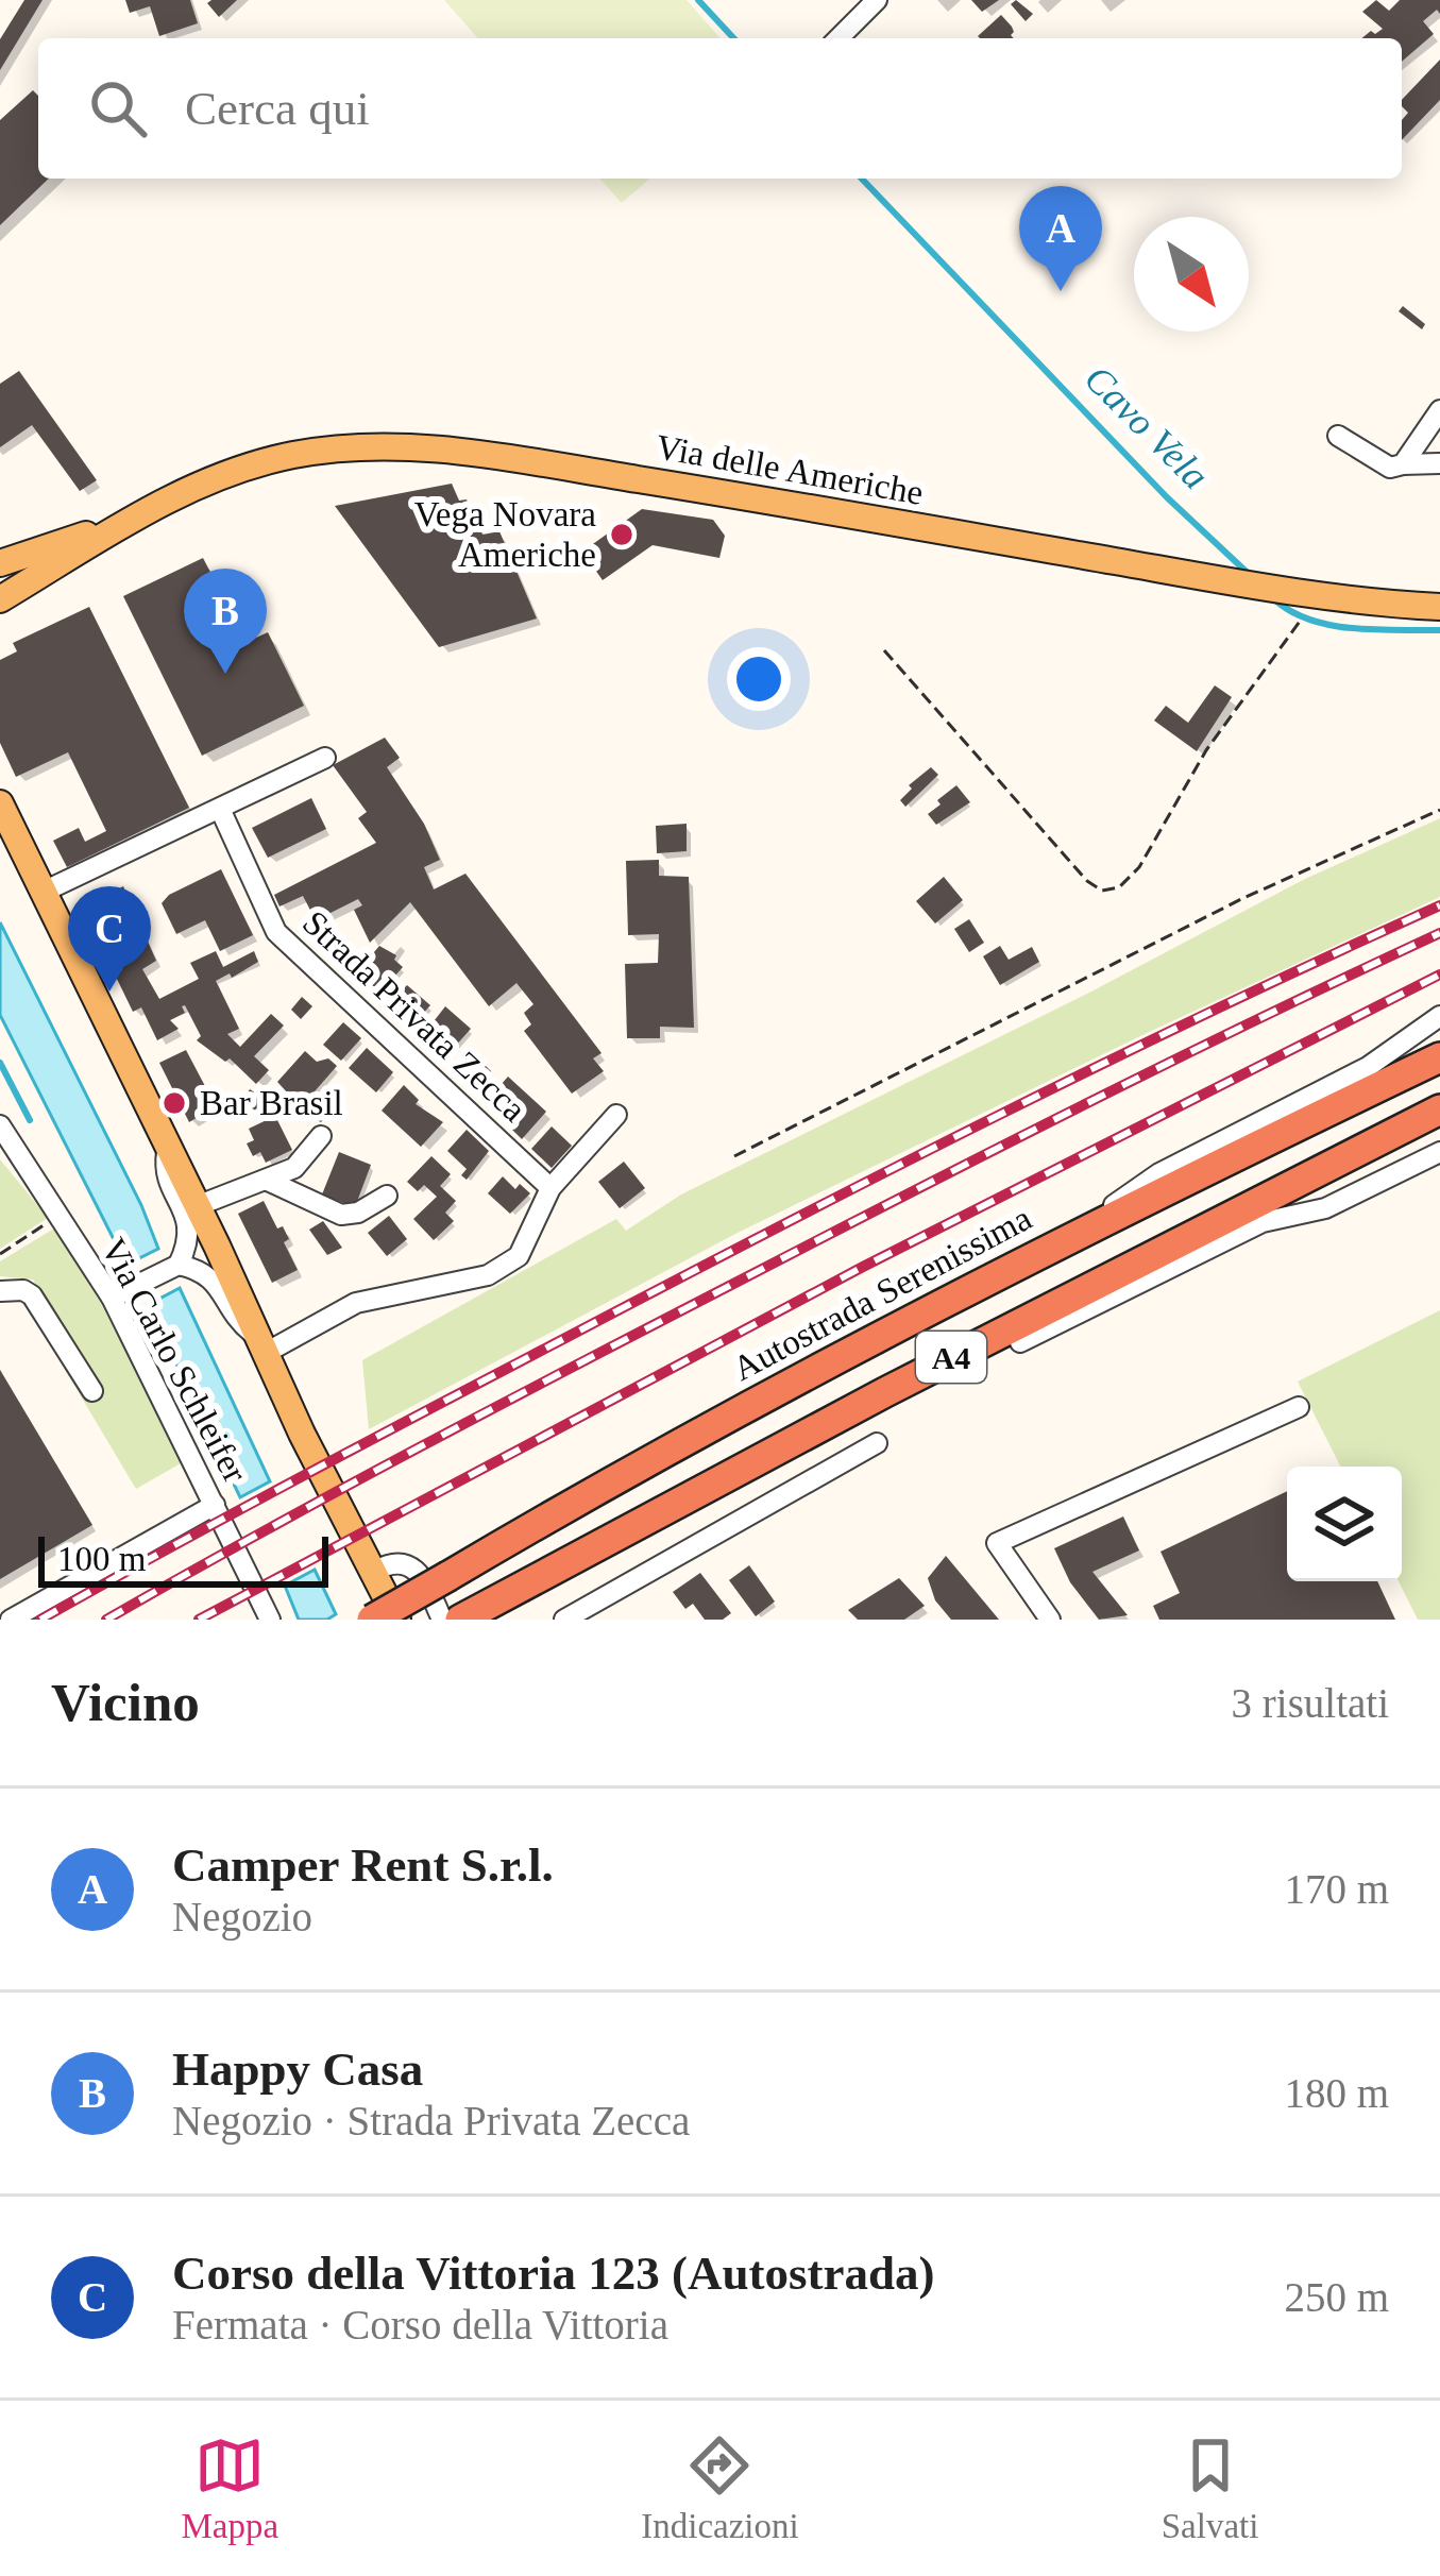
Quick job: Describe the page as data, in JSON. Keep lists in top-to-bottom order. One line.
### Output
{"streets":{"highway":["Autostrada Serenissima","A4"],"main road":["Via delle Americhe"],"street":["Strada Privata Zecca","Via Carlo Schleifer"]},"water":["Cavo Vela"],"places":["Vega Novara Americhe","Bar Brasil"],"scale_bar":"100 m","north":"bottom right","page":{"search":"Cerca qui","pins":["A","B","C"],"scale":"100 m","heading":["Vicino","3 risultati"],"list":[{"mark":"A","name":"Camper Rent S.r.l.","note":"Negozio","value":"170 m"},{"mark":"B","name":"Happy Casa","note":"Negozio · Strada Privata Zecca","value":"180 m"},{"mark":"C","name":"Corso della Vittoria 123 (Autostrada)","note":"Fermata · Corso della Vittoria","value":"250 m"}],"nav":["Mappa","Indicazioni","Salvati"]}}
